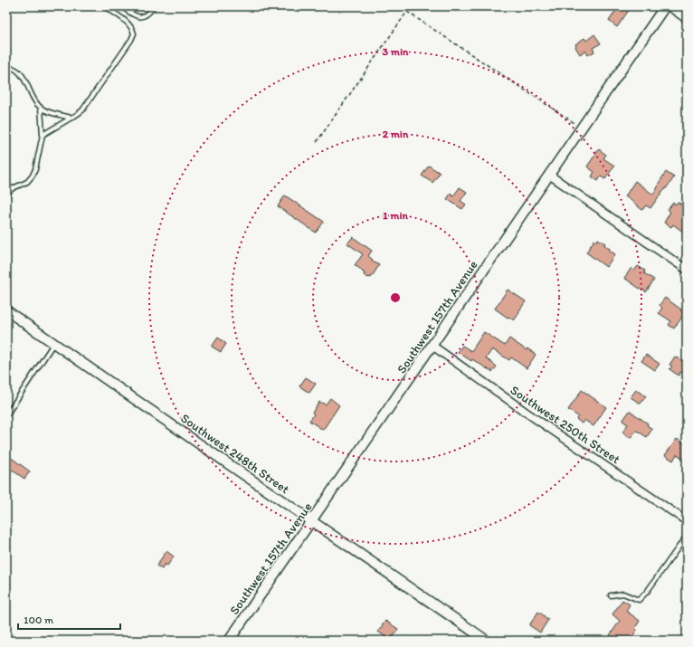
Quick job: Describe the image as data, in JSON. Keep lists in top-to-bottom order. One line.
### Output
{"streets":{"street":["Southwest 157th Avenue","Southwest 250th Street","Southwest 248th Street"]},"crossings":[["Southwest 157th Avenue","Southwest 250th Street"],["Southwest 157th Avenue","Southwest 248th Street"]],"scale_bar":"100 m","rings":["3 min","2 min","1 min"]}
